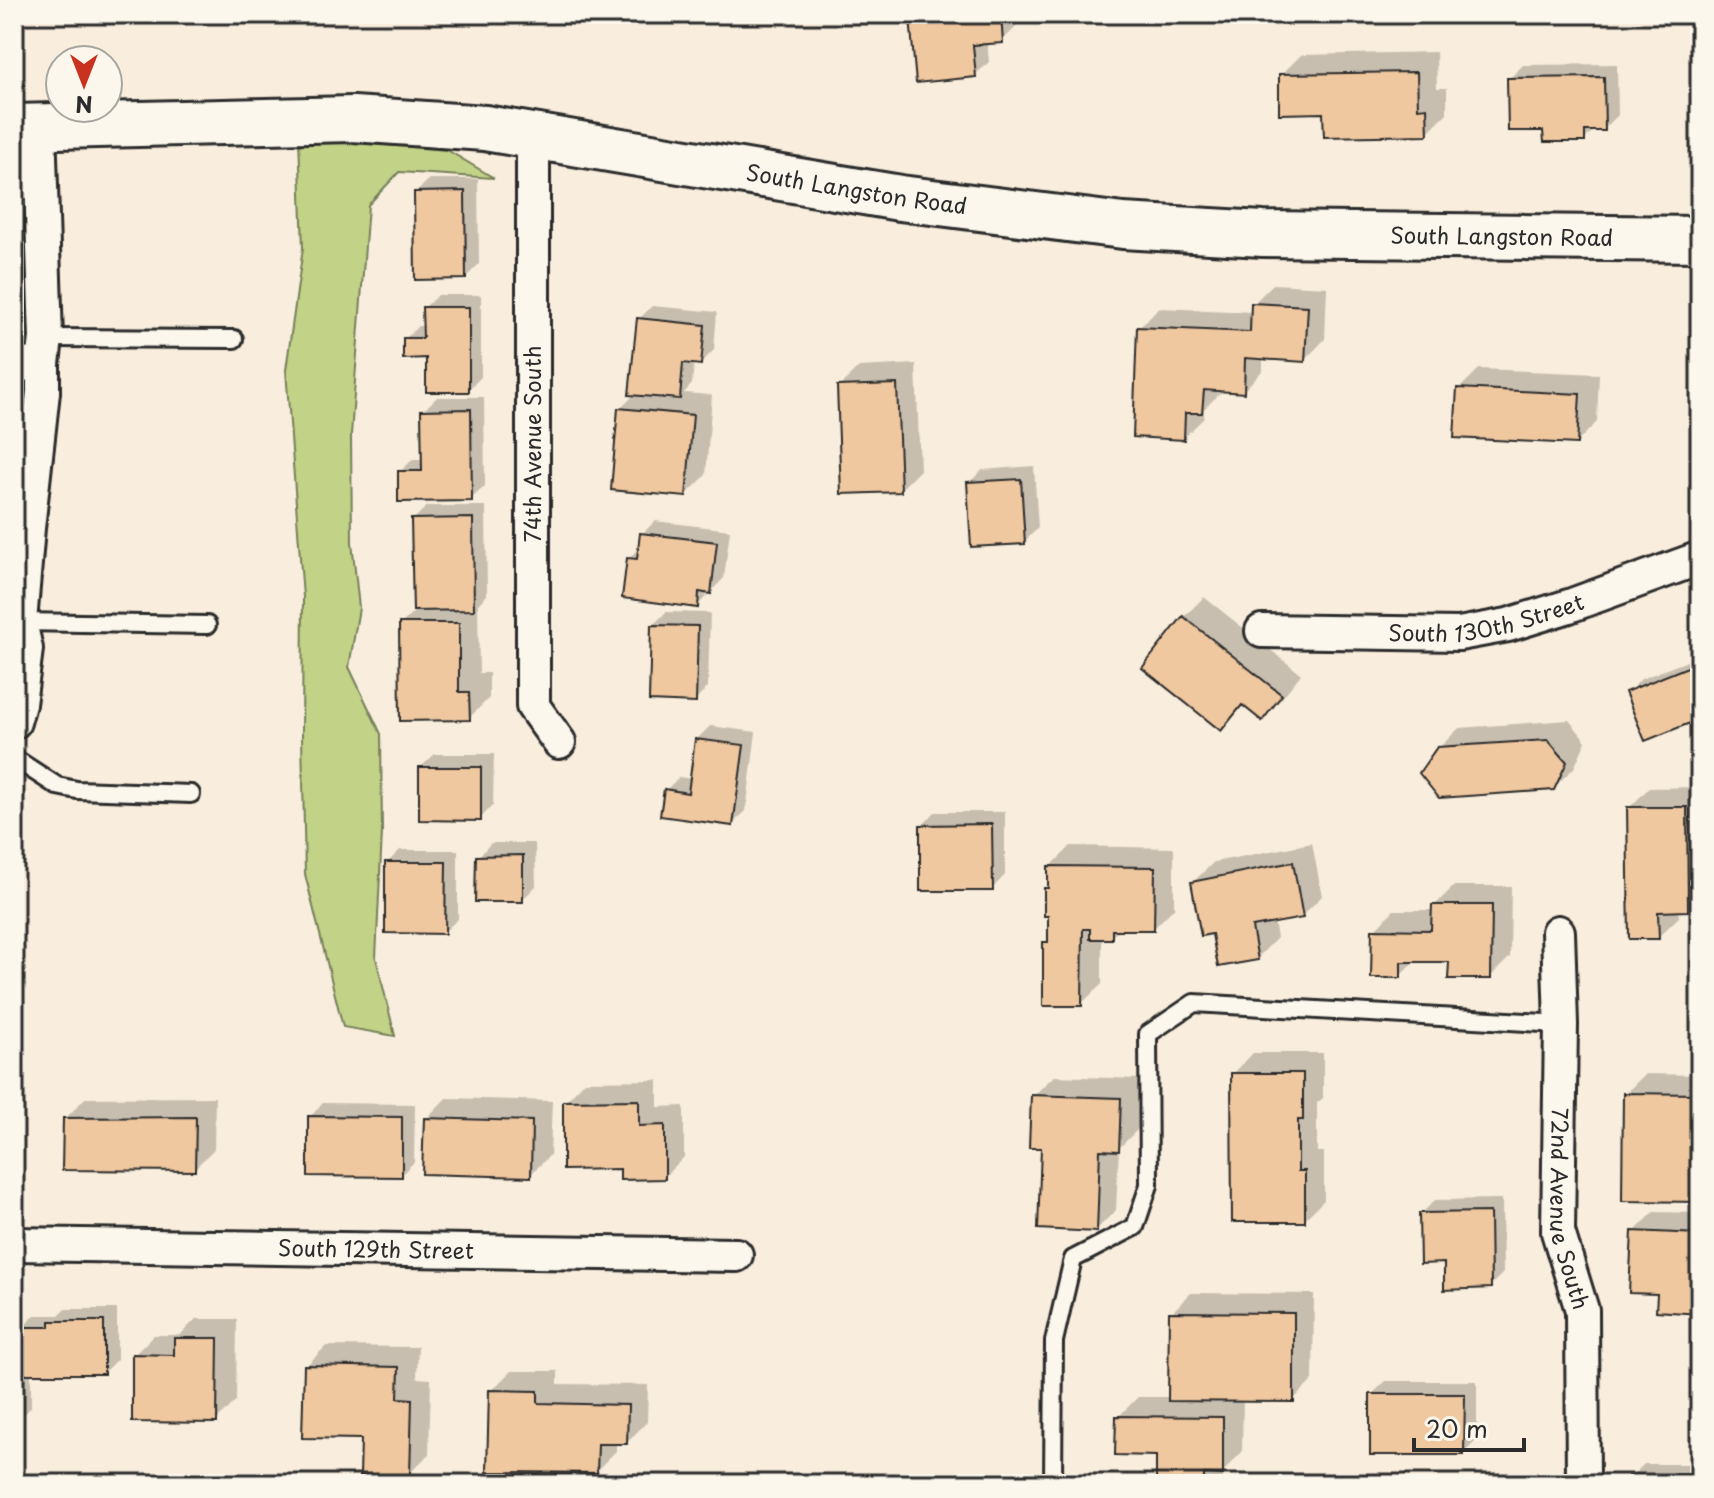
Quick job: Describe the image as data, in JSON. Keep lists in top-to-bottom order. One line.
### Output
{"streets":{"street":["South Langston Road","74th Avenue South","South 130th Street","72nd Avenue South","South 129th Street"]},"crossings":[["South Langston Road","74th Avenue South"]],"scale_bar":"20 m","north":"bottom"}
